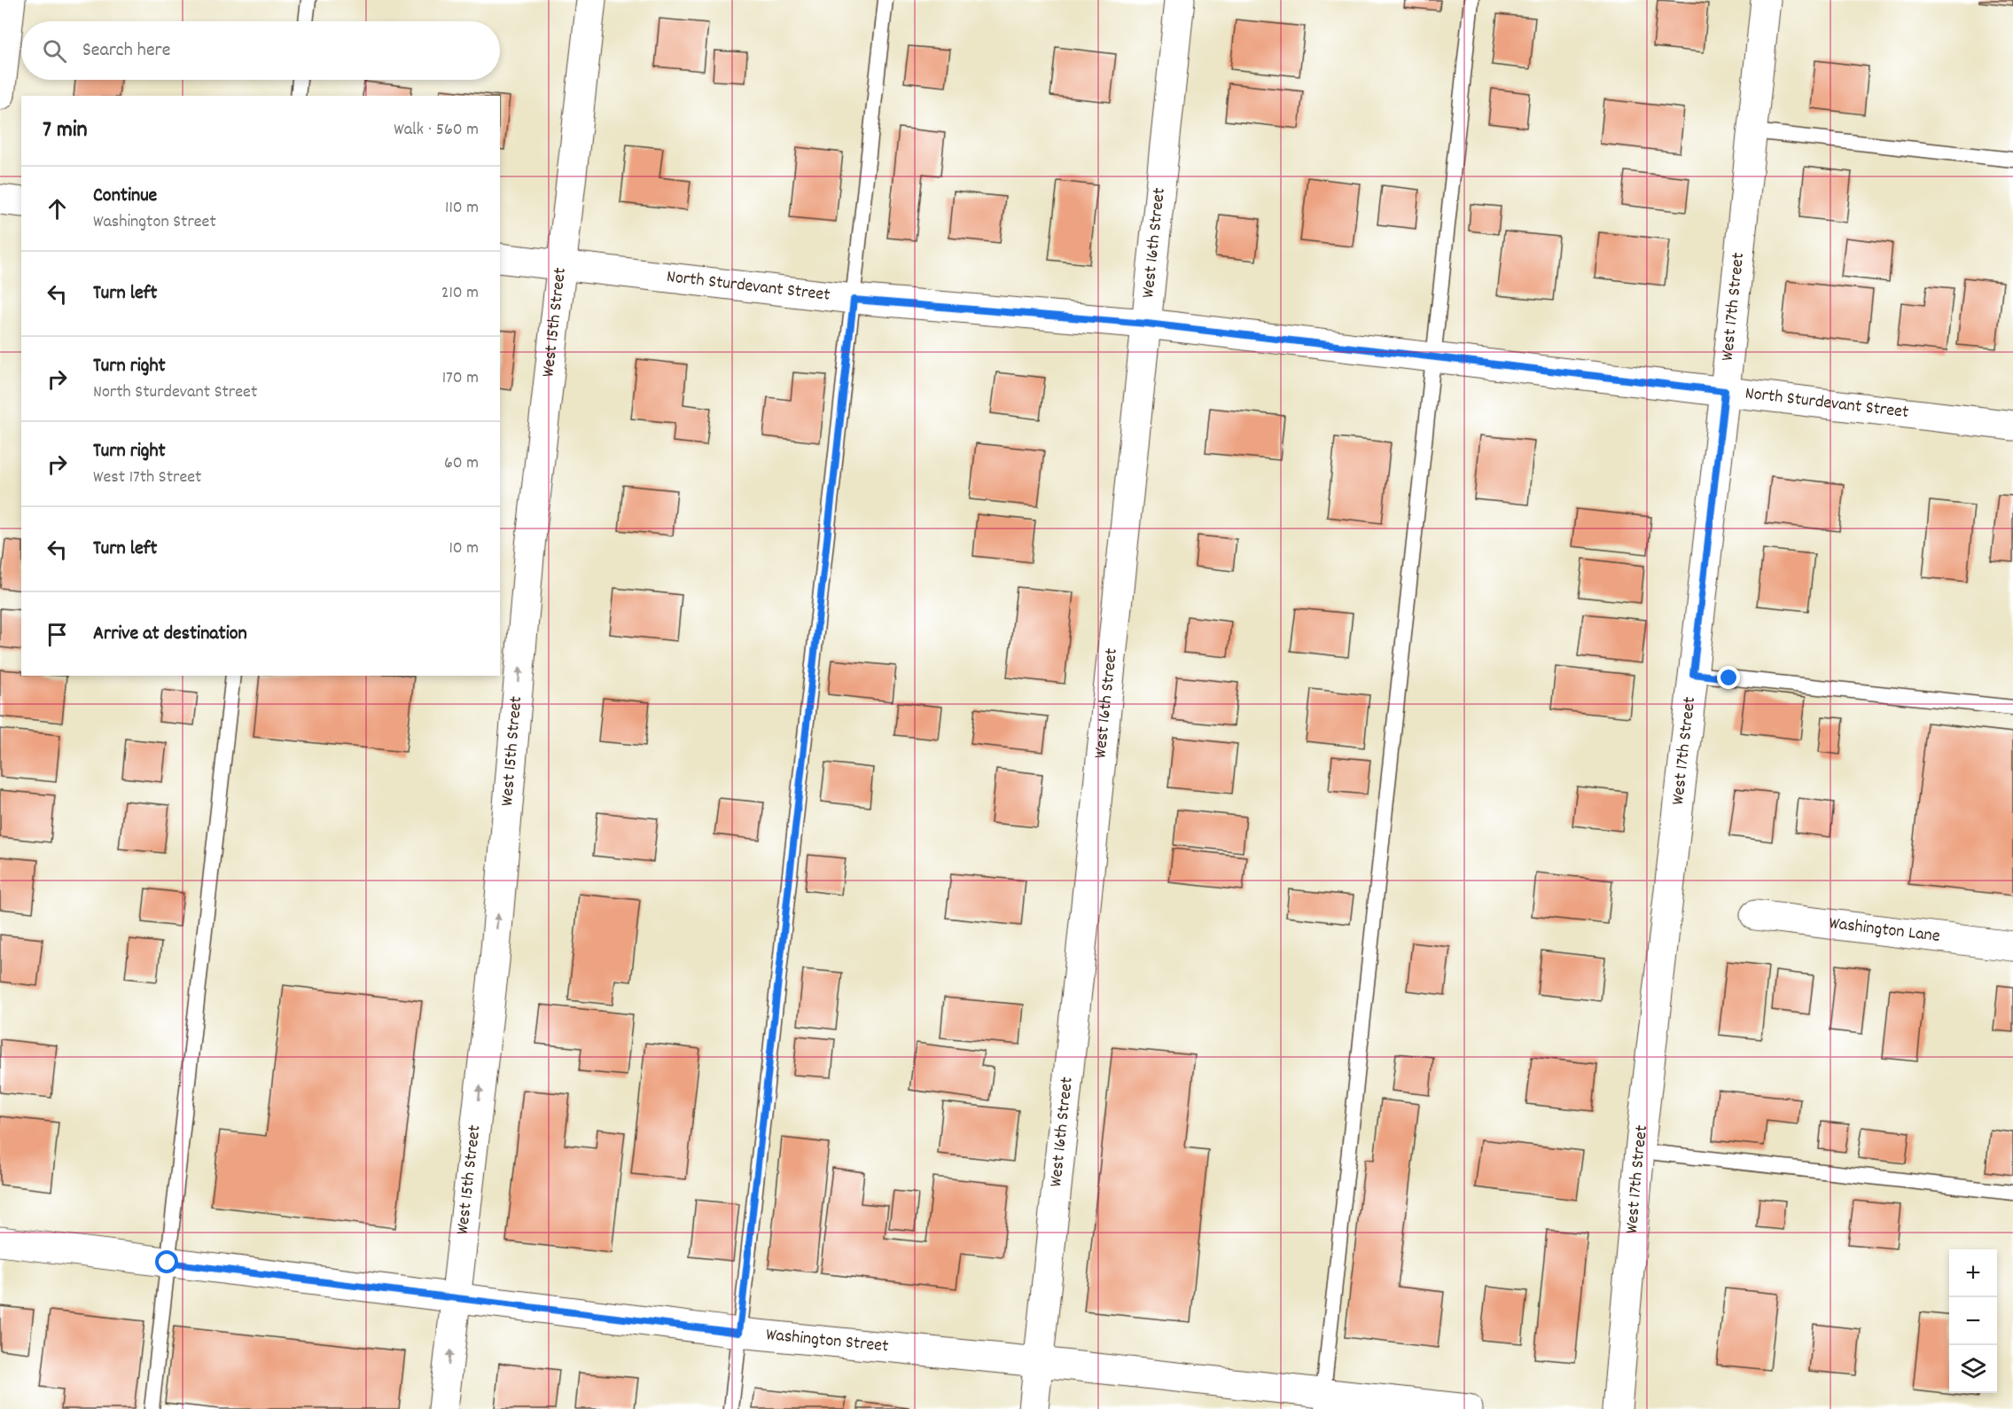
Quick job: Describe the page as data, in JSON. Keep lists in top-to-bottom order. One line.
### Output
{"streets":{"street":["West 16th Street","North Sturdevant Street","West 17th Street","West 15th Street","Washington Lane","Washington Street"]},"crossings":[["West 16th Street","North Sturdevant Street"],["West 16th Street","Washington Street"],["North Sturdevant Street","West 17th Street"],["North Sturdevant Street","West 15th Street"],["West 15th Street","Washington Street"]],"one_way":["West 15th Street"],"page":{"search":"Search here","heading":["7 min","Walk · 560 m"],"list":[["Continue","Washington Street","110 m"],["Turn left","210 m"],["Turn right","North Sturdevant Street","170 m"],["Turn right","West 17th Street","60 m"],["Turn left","10 m"],"Arrive at destination"],"map_buttons":["+","−"]}}
